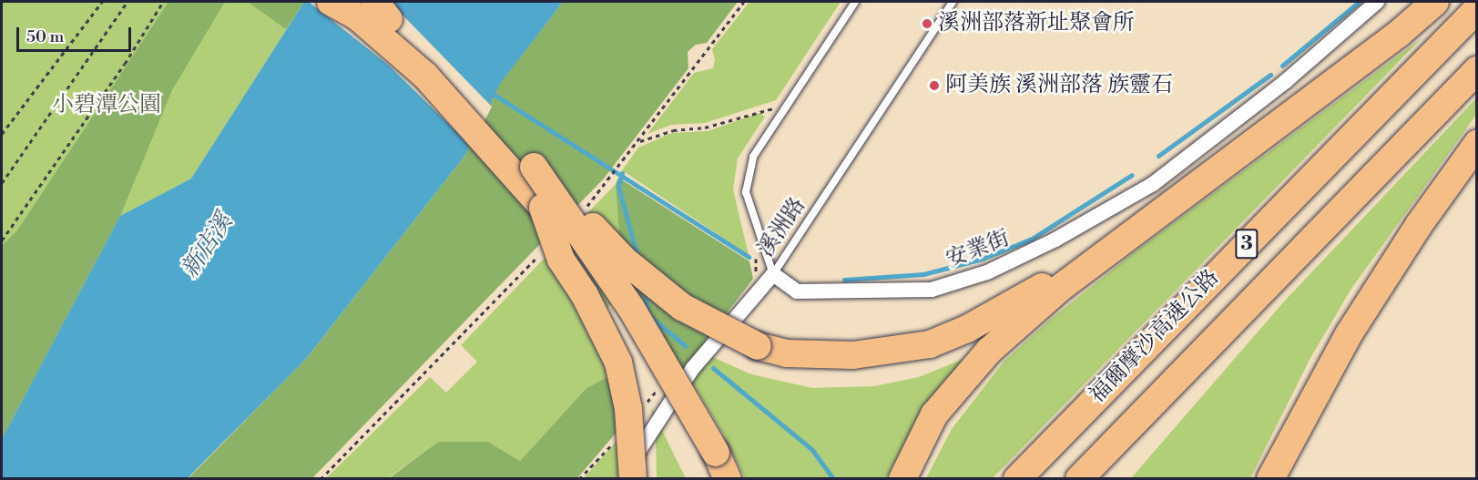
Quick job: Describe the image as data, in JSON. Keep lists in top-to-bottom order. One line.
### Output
{"streets":{"highway":["3","福爾摩沙高速公路"],"street":["安業街"],"lane":["溪洲路"]},"crossings":[["溪洲路","安業街"]],"water":["新店溪"],"parks":["小碧潭公園"],"places":["溪洲部落新址聚會所","阿美族 溪洲部落 族靈石"],"scale_bar":"50 m"}
